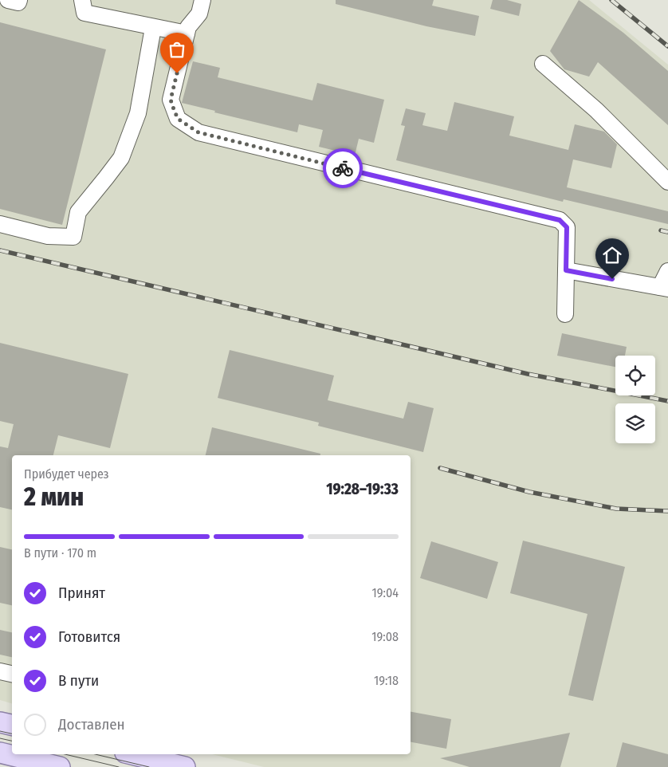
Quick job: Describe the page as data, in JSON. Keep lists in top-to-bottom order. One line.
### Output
{"page":{"heading":["2 мин","Прибудет через","19:28–19:33"],"bar":"В пути · 170 m","list":[["Принят","19:04"],["Готовится","19:08"],["В пути","19:18"],"Доставлен"]}}
